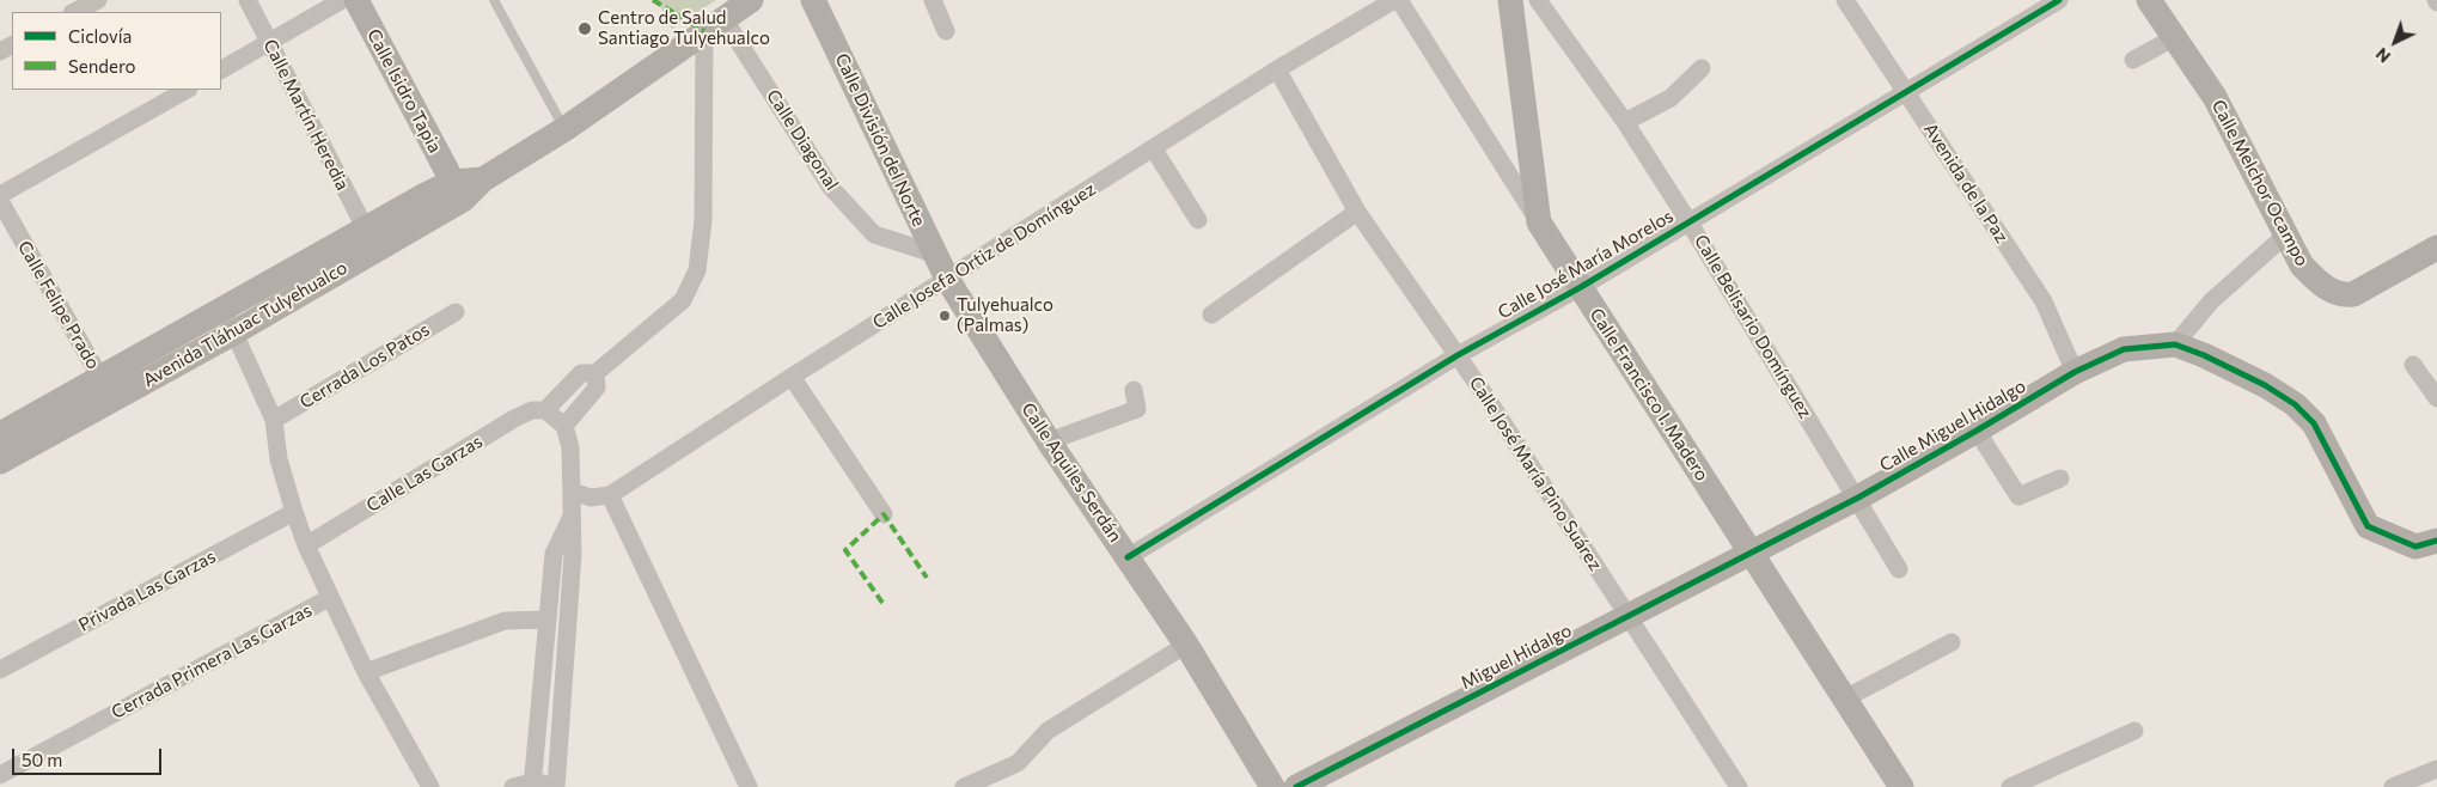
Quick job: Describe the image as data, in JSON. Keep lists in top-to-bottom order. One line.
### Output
{"streets":{"main road":["Calle Isidro Tapia","Calle División del Norte","Calle Melchor Ocampo","Avenida Tláhuac Tulyehualco","Calle Francisco I. Madero","Calle Miguel Hidalgo","Calle Aquiles Serdán","Miguel Hidalgo"],"street":["Calle Martín Heredia","Calle Diagonal","Avenida de la Paz","Calle Josefa Ortiz de Domínguez","Calle José María Morelos","Calle Felipe Prado","Calle Belisario Domínguez","Cerrada Los Patos","Calle Las Garzas","Calle José María Pino Suárez","Privada Las Garzas","Cerrada Primera Las Garzas"]},"crossings":[["Calle Isidro Tapia","Avenida Tláhuac Tulyehualco"],["Calle Martín Heredia","Avenida Tláhuac Tulyehualco"],["Calle Diagonal","Calle División del Norte"],["Calle Diagonal","Avenida Tláhuac Tulyehualco"],["Calle División del Norte","Calle Josefa Ortiz de Domínguez"],["Calle División del Norte","Calle Aquiles Serdán"],["Avenida de la Paz","Calle José María Morelos"],["Avenida de la Paz","Calle Miguel Hidalgo"],["Calle Josefa Ortiz de Domínguez","Calle Aquiles Serdán"],["Calle Josefa Ortiz de Domínguez","Calle José María Pino Suárez"],["Calle José María Morelos","Calle Belisario Domínguez"],["Calle José María Morelos","Calle Francisco I. Madero"],["Calle José María Morelos","Calle Aquiles Serdán"],["Calle José María Morelos","Calle José María Pino Suárez"],["Calle Felipe Prado","Avenida Tláhuac Tulyehualco"],["Calle Belisario Domínguez","Calle Miguel Hidalgo"],["Calle Francisco I. Madero","Calle Miguel Hidalgo"],["Calle Francisco I. Madero","Miguel Hidalgo"],["Calle Miguel Hidalgo","Miguel Hidalgo"],["Calle José María Pino Suárez","Miguel Hidalgo"]],"places":["Centro de Salud Santiago Tulyehualco","Tulyehualco (Palmas)"],"legend":["Ciclovía","Sendero"],"scale_bar":"50 m","north":"bottom left"}
